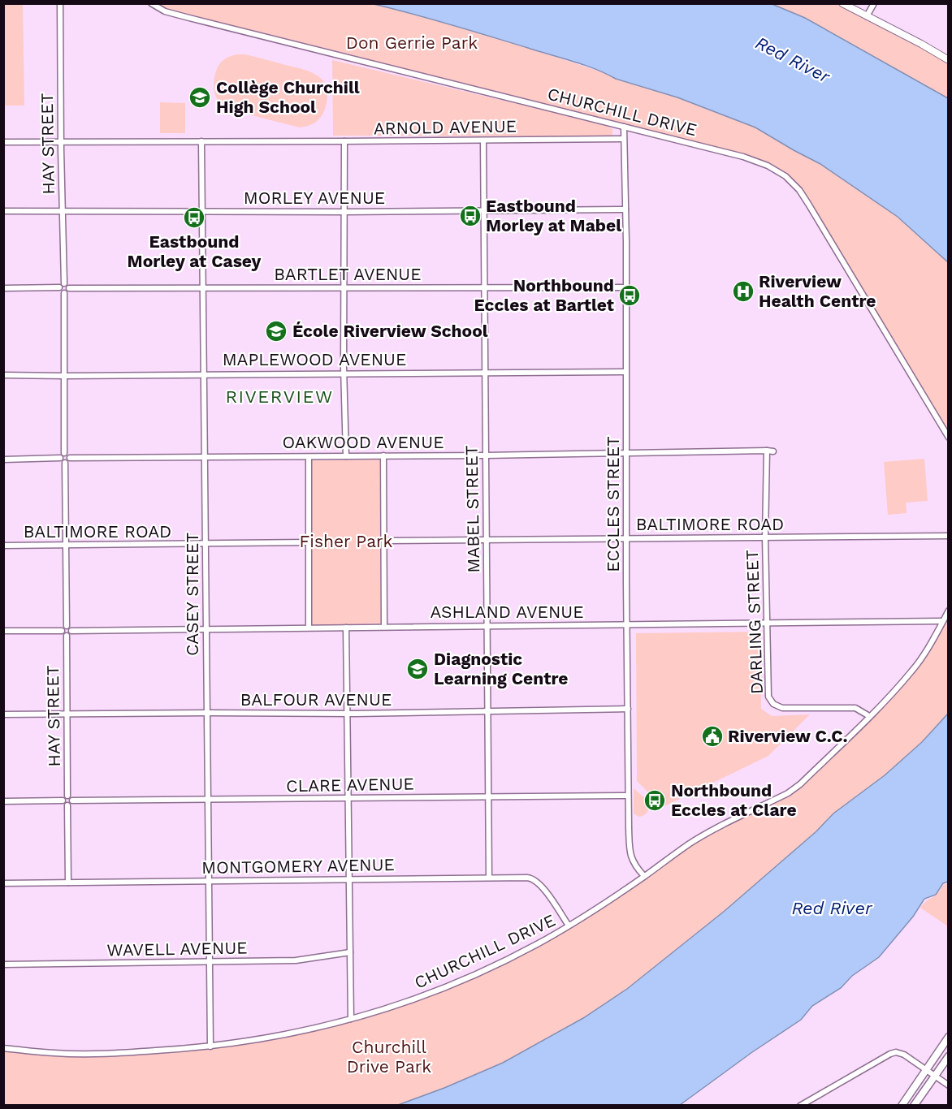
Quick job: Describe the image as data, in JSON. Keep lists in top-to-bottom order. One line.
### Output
{"streets":{"street":["CHURCHILL DRIVE","ARNOLD AVENUE","HAY STREET","MORLEY AVENUE","BARTLET AVENUE","MAPLEWOOD AVENUE","OAKWOOD AVENUE","ECCLES STREET","MABEL STREET","BALTIMORE ROAD","CASEY STREET","ASHLAND AVENUE","DARLING STREET","BALFOUR AVENUE","CLARE AVENUE","MONTGOMERY AVENUE","WAVELL AVENUE"]},"crossings":[["CHURCHILL DRIVE","ECCLES STREET"],["CHURCHILL DRIVE","CASEY STREET"],["CHURCHILL DRIVE","ASHLAND AVENUE"],["CHURCHILL DRIVE","DARLING STREET"],["CHURCHILL DRIVE","MONTGOMERY AVENUE"],["ARNOLD AVENUE","HAY STREET"],["ARNOLD AVENUE","ECCLES STREET"],["ARNOLD AVENUE","MABEL STREET"],["ARNOLD AVENUE","CASEY STREET"],["HAY STREET","MORLEY AVENUE"],["HAY STREET","BARTLET AVENUE"],["HAY STREET","ASHLAND AVENUE"],["HAY STREET","BALFOUR AVENUE"],["HAY STREET","CLARE AVENUE"],["MORLEY AVENUE","ECCLES STREET"],["MORLEY AVENUE","MABEL STREET"],["MORLEY AVENUE","CASEY STREET"],["BARTLET AVENUE","ECCLES STREET"],["BARTLET AVENUE","MABEL STREET"],["BARTLET AVENUE","CASEY STREET"],["MAPLEWOOD AVENUE","ECCLES STREET"],["MAPLEWOOD AVENUE","MABEL STREET"],["MAPLEWOOD AVENUE","CASEY STREET"],["OAKWOOD AVENUE","ECCLES STREET"],["OAKWOOD AVENUE","MABEL STREET"],["OAKWOOD AVENUE","CASEY STREET"],["OAKWOOD AVENUE","DARLING STREET"],["ECCLES STREET","BALTIMORE ROAD"],["ECCLES STREET","ASHLAND AVENUE"],["ECCLES STREET","BALFOUR AVENUE"],["ECCLES STREET","CLARE AVENUE"],["MABEL STREET","BALTIMORE ROAD"],["MABEL STREET","ASHLAND AVENUE"],["MABEL STREET","BALFOUR AVENUE"],["MABEL STREET","CLARE AVENUE"],["MABEL STREET","MONTGOMERY AVENUE"],["BALTIMORE ROAD","CASEY STREET"],["BALTIMORE ROAD","DARLING STREET"],["CASEY STREET","ASHLAND AVENUE"],["CASEY STREET","BALFOUR AVENUE"],["CASEY STREET","CLARE AVENUE"],["CASEY STREET","MONTGOMERY AVENUE"],["CASEY STREET","WAVELL AVENUE"],["ASHLAND AVENUE","DARLING STREET"]],"districts":["RIVERVIEW"],"water":["Red River"],"parks":["Don Gerrie Park","Fisher Park","Churchill Drive Park"],"places":{"school or university":["Collège Churchill High School","École Riverview School","Diagnostic Learning Centre"],"bus stop":["Eastbound Morley at Mabel","Eastbound Morley at Casey","Northbound Eccles at Bartlet","Northbound Eccles at Clare"],"hospital":["Riverview Health Centre"],"public building":["Riverview C.C."]}}
